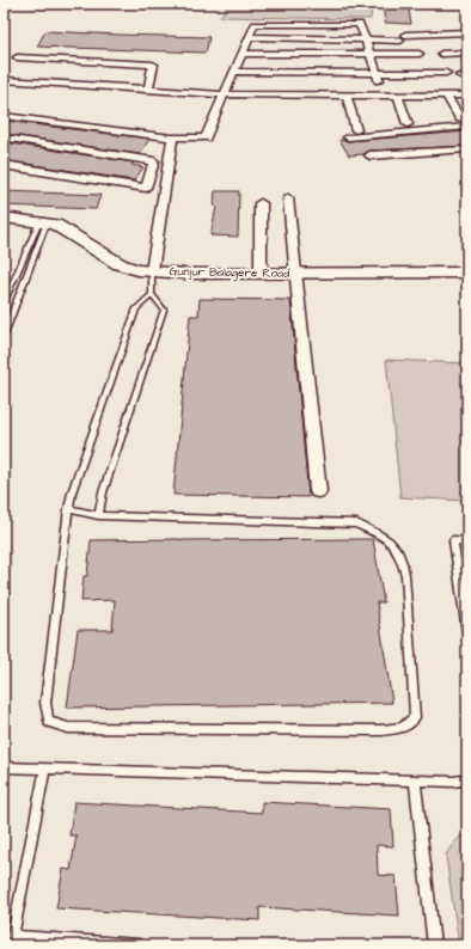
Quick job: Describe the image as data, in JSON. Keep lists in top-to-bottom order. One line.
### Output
{"streets":{"street":["Gunjur Balagere Road"]}}
